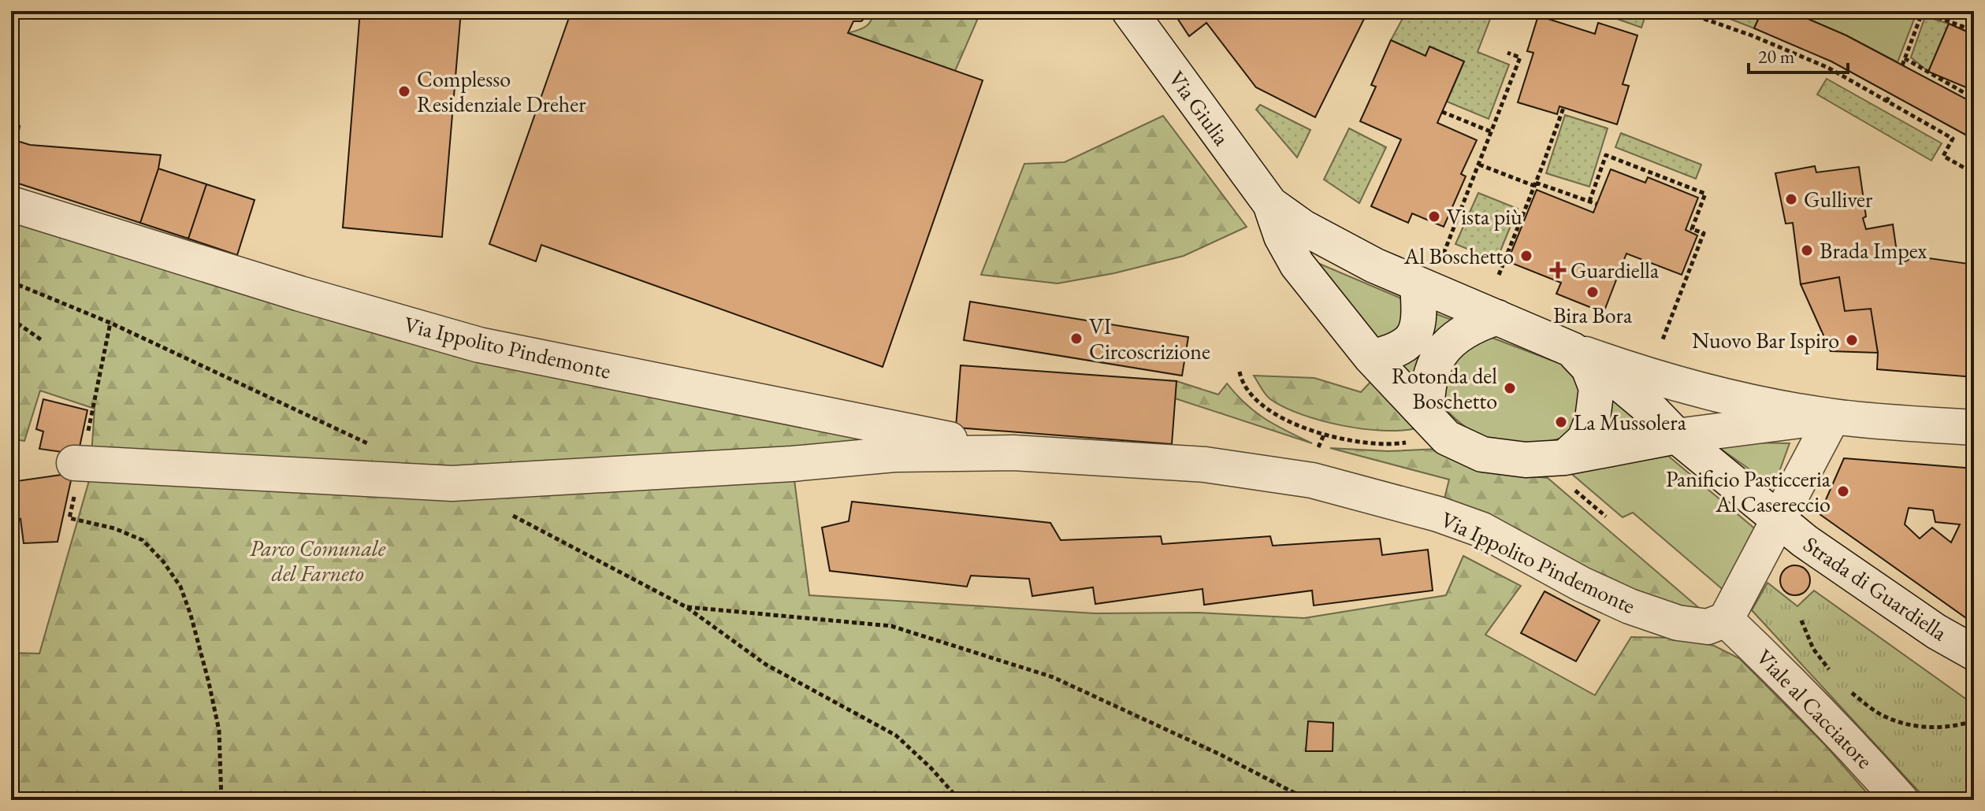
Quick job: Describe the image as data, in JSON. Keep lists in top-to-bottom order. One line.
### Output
{"streets":{"street":["Via Giulia","Via Ippolito Pindemonte","Strada di Guardiella","Viale al Cacciatore"]},"crossings":[["Via Ippolito Pindemonte","Viale al Cacciatore"]],"parks":["Parco Comunale del Farneto"],"places":{"other":["Complesso Residenziale Dreher","Gulliver","Vista più","Brada Impex","Al Boschetto","Bira Bora","VI Circoscrizione","Nuovo Bar Ispiro","Rotonda del Boschetto","La Mussolera","Panificio Pasticceria Al Casereccio"],"health":["Guardiella"]},"scale_bar":"20 m"}
